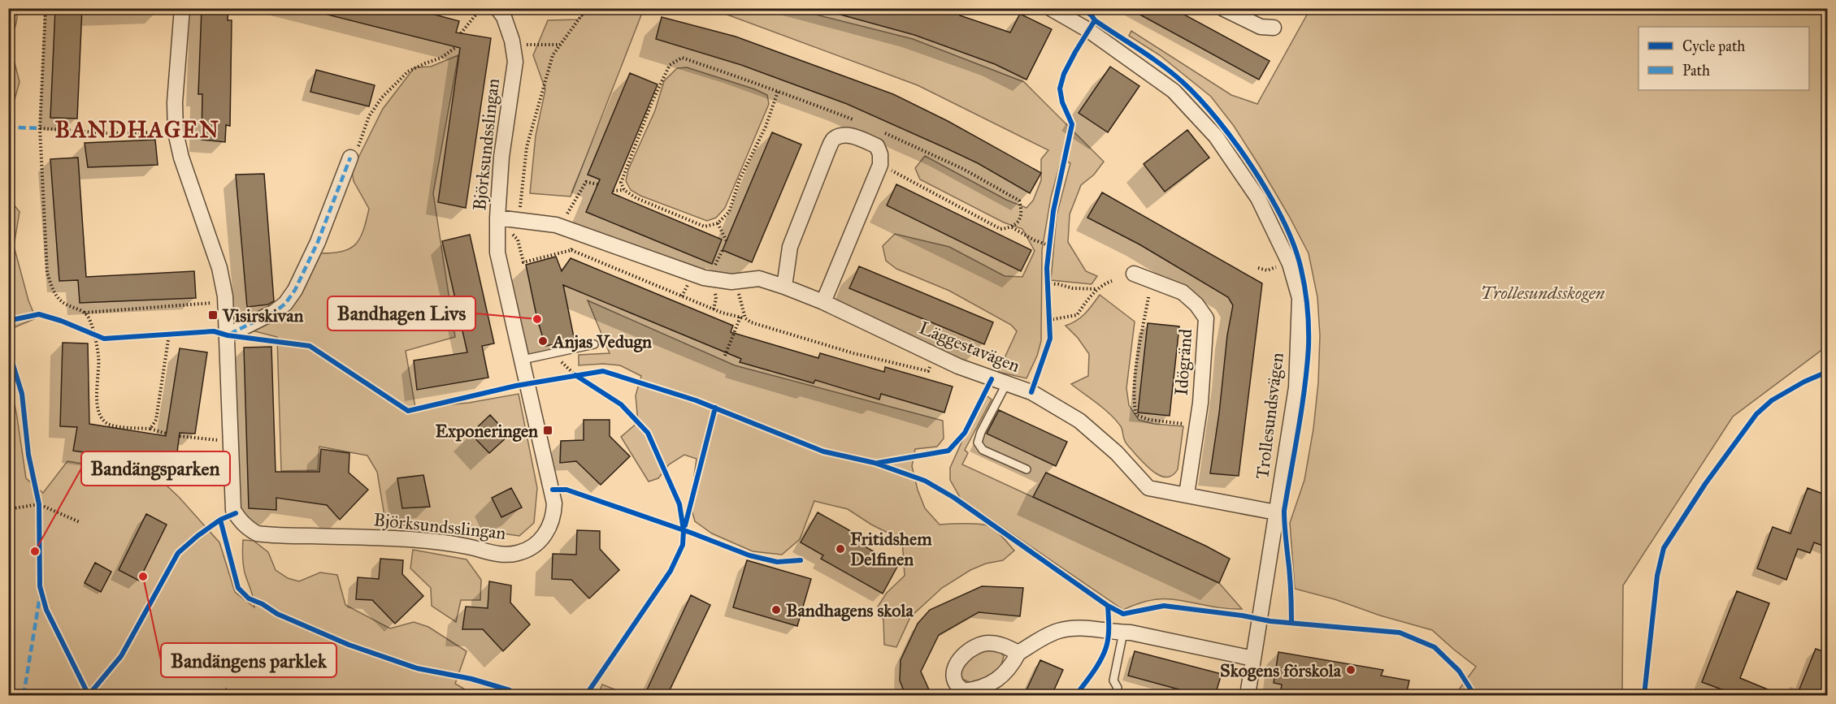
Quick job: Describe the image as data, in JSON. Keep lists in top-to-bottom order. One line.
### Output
{"streets":{"street":["Björksundsslingan","Läggestavägen","Idögränd","Trollesundsvägen"]},"crossings":[["Björksundsslingan","Läggestavägen"],["Läggestavägen","Idögränd"],["Läggestavägen","Trollesundsvägen"]],"districts":["BANDHAGEN"],"parks":["Trollesundsskogen"],"places":{"transit":["Visirskivan","Exponeringen"],"other":["Bandhagen Livs","Anjas Vedugn","Fritidshem Delfinen","Bandängsparken","Bandängens parklek","Bandhagens skola","Skogens förskola"]},"legend":["Cycle path","Path"]}
